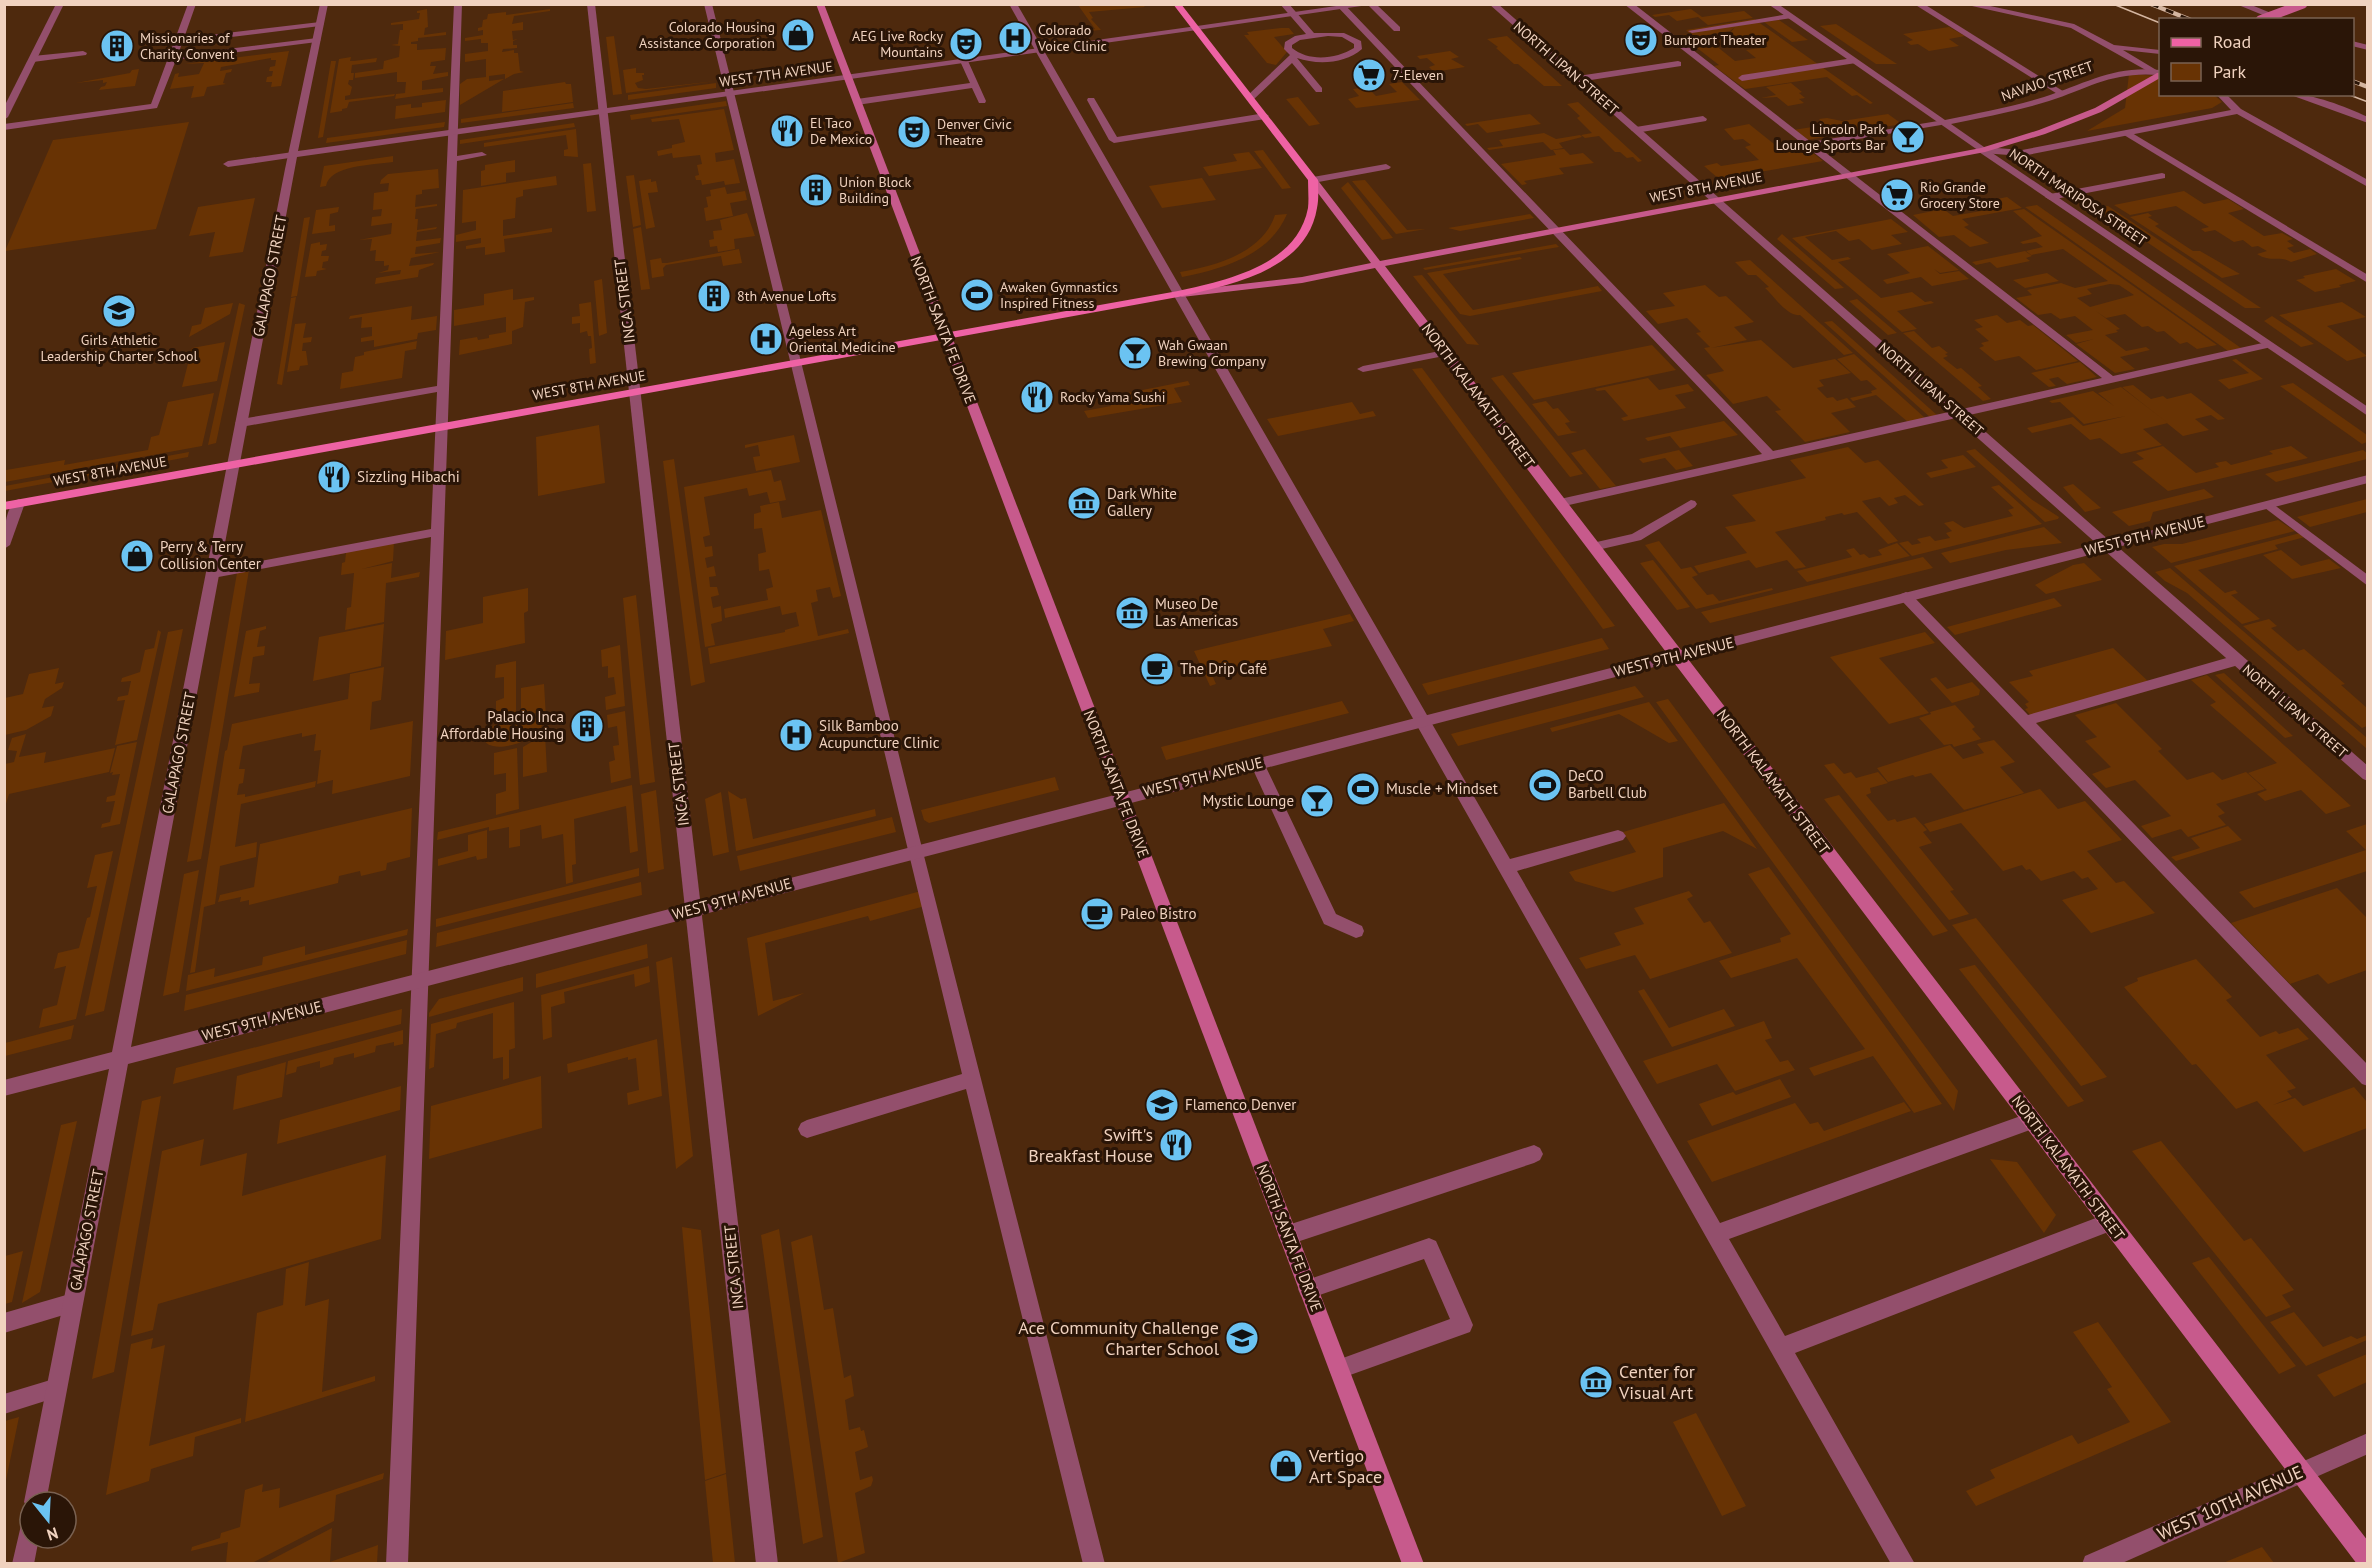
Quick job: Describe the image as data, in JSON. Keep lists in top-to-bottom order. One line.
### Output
{"streets":{"main road":["WEST 8TH AVENUE","NORTH SANTA FE DRIVE","NORTH KALAMATH STREET"],"street":["NORTH LIPAN STREET","WEST 7TH AVENUE","NAVAJO STREET","NORTH MARIPOSA STREET","GALAPAGO STREET","INCA STREET","WEST 9TH AVENUE","WEST 10TH AVENUE"]},"crossings":[["NORTH LIPAN STREET","WEST 8TH AVENUE"],["NORTH LIPAN STREET","WEST 9TH AVENUE"],["WEST 7TH AVENUE","GALAPAGO STREET"],["WEST 7TH AVENUE","INCA STREET"],["WEST 7TH AVENUE","NORTH SANTA FE DRIVE"],["WEST 7TH AVENUE","NORTH KALAMATH STREET"],["NAVAJO STREET","NORTH MARIPOSA STREET"],["WEST 8TH AVENUE","NORTH MARIPOSA STREET"],["WEST 8TH AVENUE","GALAPAGO STREET"],["WEST 8TH AVENUE","INCA STREET"],["WEST 8TH AVENUE","NORTH SANTA FE DRIVE"],["WEST 8TH AVENUE","NORTH KALAMATH STREET"],["GALAPAGO STREET","WEST 9TH AVENUE"],["INCA STREET","WEST 9TH AVENUE"],["NORTH SANTA FE DRIVE","WEST 9TH AVENUE"],["NORTH KALAMATH STREET","WEST 9TH AVENUE"],["NORTH KALAMATH STREET","WEST 10TH AVENUE"]],"places":{"shop":["Colorado Housing Assistance Corporation","Perry & Terry Collision Center","Vertigo Art Space"],"hospital":["Colorado Voice Clinic","Ageless Art Oriental Medicine","Silk Bamboo Acupuncture Clinic"],"theatre":["Buntport Theater","AEG Live Rocky Mountains","Denver Civic Theatre"],"building":["Missionaries of Charity Convent","Union Block Building","8th Avenue Lofts","Palacio Inca Affordable Housing"],"supermarket":["7-Eleven","Rio Grande Grocery Store"],"restaurant":["El Taco De Mexico","Rocky Yama Sushi","Sizzling Hibachi","Swift's Breakfast House"],"bar":["Lincoln Park Lounge Sports Bar","Wah Gwaan Brewing Company","Mystic Lounge"],"sports":["Awaken Gymnastics Inspired Fitness","DeCO Barbell Club","Muscle + Mindset"],"school or university":["Girls Athletic Leadership Charter School","Flamenco Denver","Ace Community Challenge Charter School"],"museum":["Dark White Gallery","Museo De Las Americas","Center for Visual Art"],"cafe":["The Drip Café","Paleo Bistro"]},"legend":["Road","Park"],"north":"bottom"}
